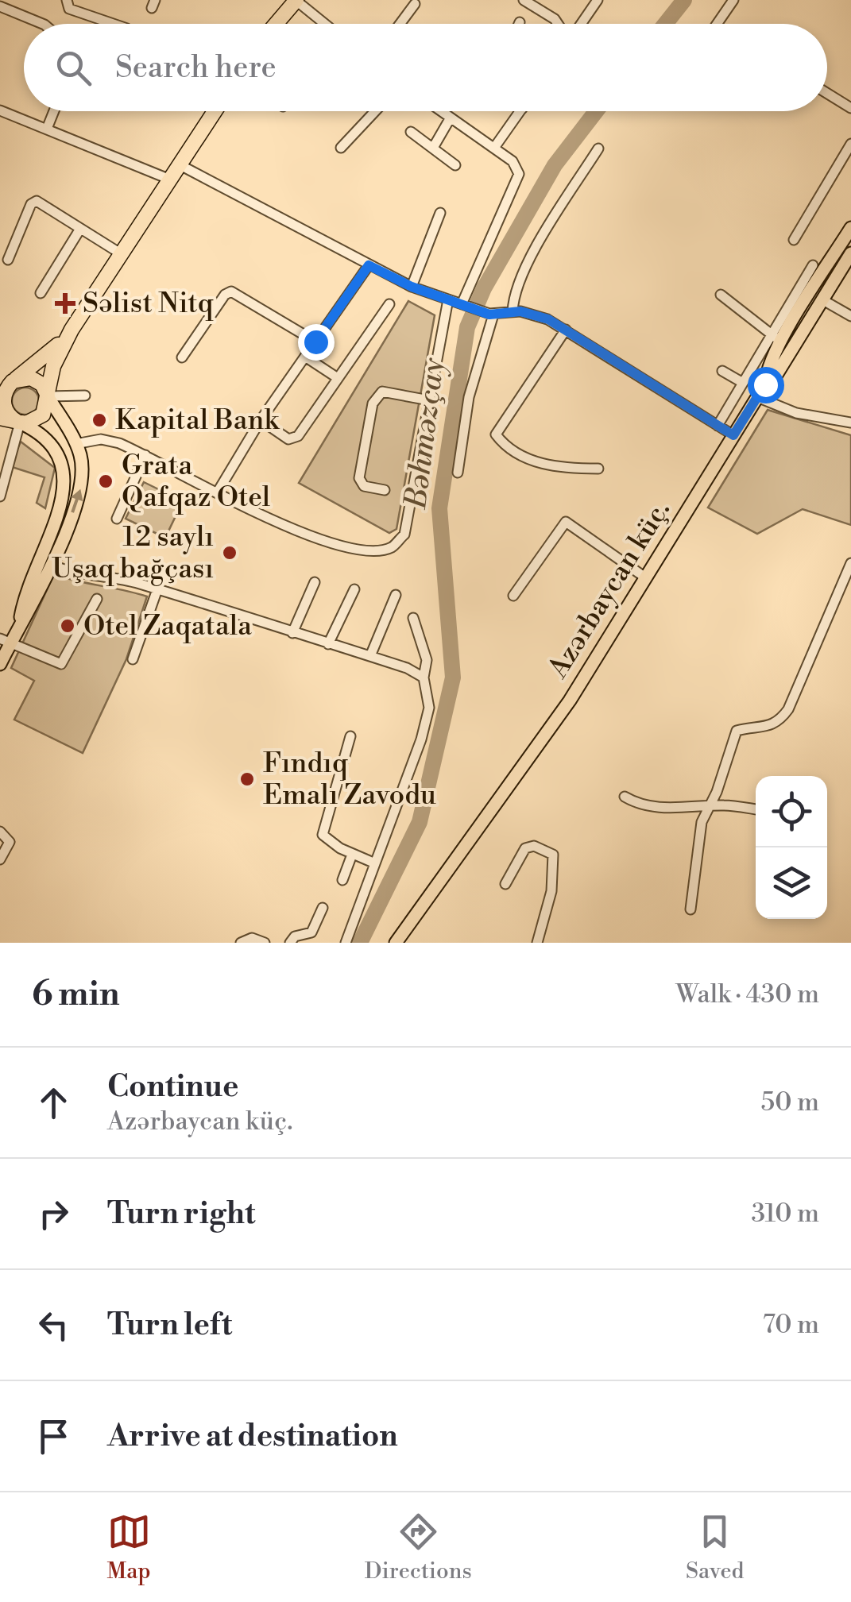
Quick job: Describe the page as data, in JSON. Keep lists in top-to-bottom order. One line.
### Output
{"streets":{"main road":["Azərbaycan küç."]},"water":["Bəhməzçay"],"places":{"health":["Səlist Nitq"],"other":["Kapital Bank","Grata Qafqaz Otel","12 saylı Uşaq bağçası","Otel Zaqatala","Fındıq Emalı Zavodu"]},"page":{"search":"Search here","heading":["6 min","Walk · 430 m"],"list":[["Continue","Azərbaycan küç.","50 m"],["Turn right","310 m"],["Turn left","70 m"],"Arrive at destination"],"nav":["Map","Directions","Saved"]}}
